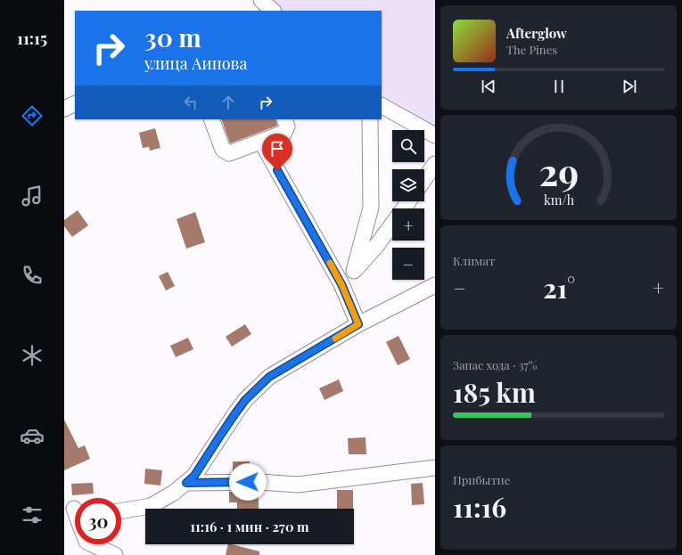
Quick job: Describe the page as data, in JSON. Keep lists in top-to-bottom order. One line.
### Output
{"page":{"tabs":"11:15","turn":["30 m","улица Аипова"],"song":["Afterglow","The Pines"],"map_buttons":["+","−"],"tile":["Климат",["Запас хода · 37%","185 km"],["Прибытие","11:16"]],"heat":["−","21°","+"],"limit":"30","trip":"11:16 · 1 мин · 270 m","gauge":["29","km/h"]}}
